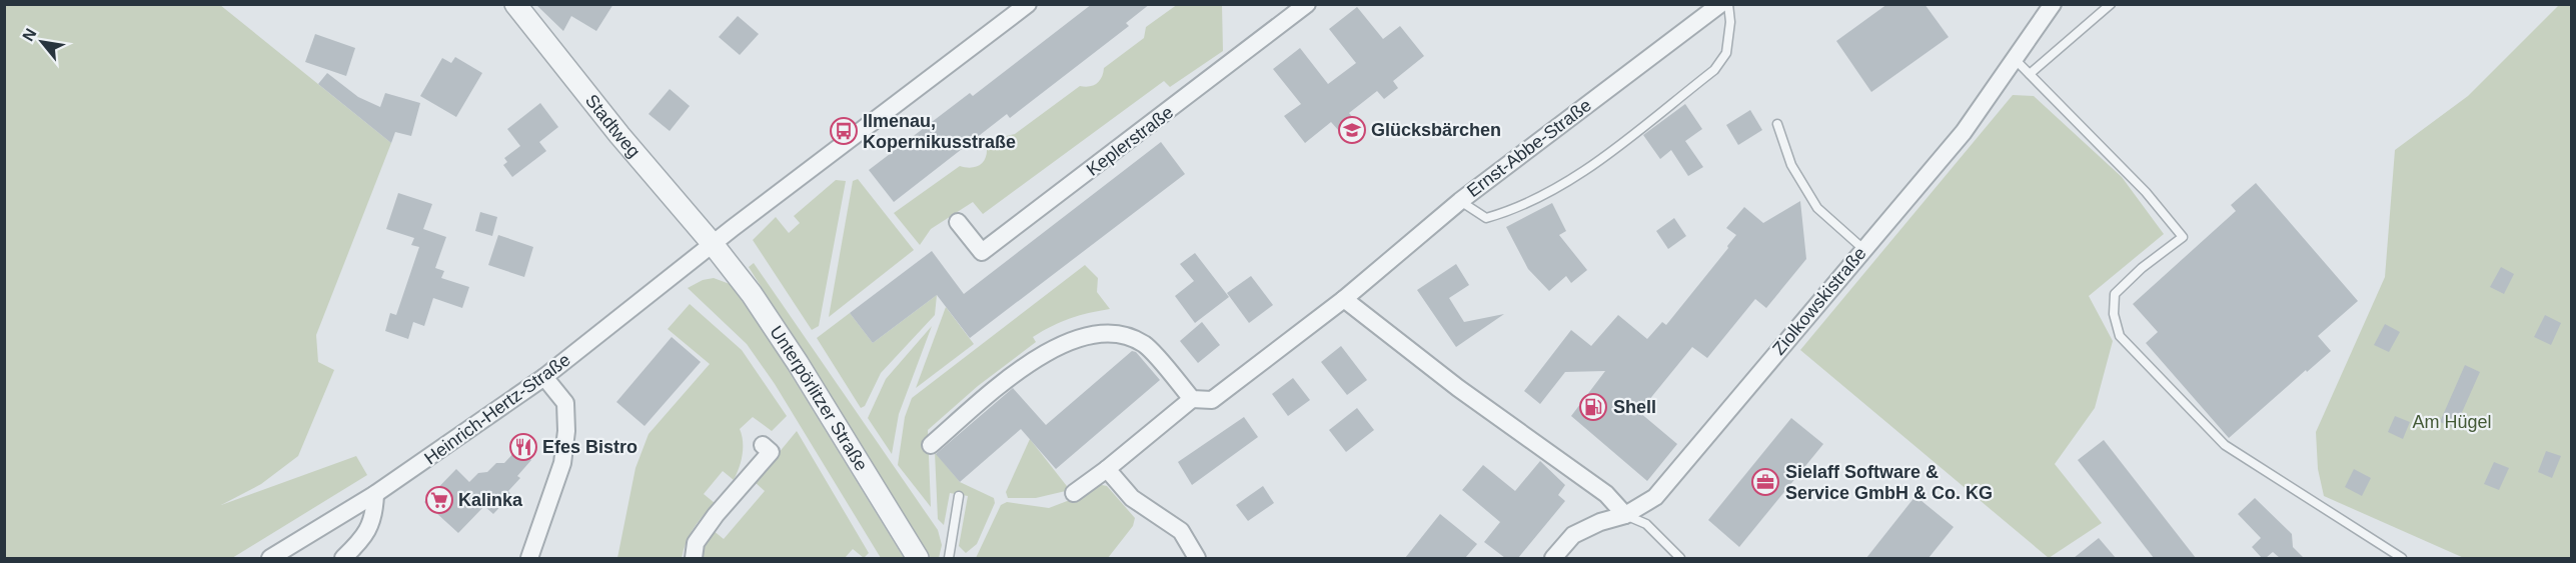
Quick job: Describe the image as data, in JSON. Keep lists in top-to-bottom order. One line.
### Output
{"streets":{"street":["Stadtweg","Keplerstraße","Ernst-Abbe-Straße","Ziolkowskistraße","Unterpörlitzer Straße","Heinrich-Hertz-Straße"]},"crossings":[["Stadtweg","Unterpörlitzer Straße"],["Stadtweg","Heinrich-Hertz-Straße"],["Unterpörlitzer Straße","Heinrich-Hertz-Straße"]],"parks":["Am Hügel"],"places":{"school or university":["Glücksbärchen"],"bus stop":["Ilmenau, Kopernikusstraße"],"fuel station":["Shell"],"restaurant":["Efes Bistro"],"office":["Sielaff Software & Service GmbH & Co. KG"],"supermarket":["Kalinka"]},"north":"top left"}
